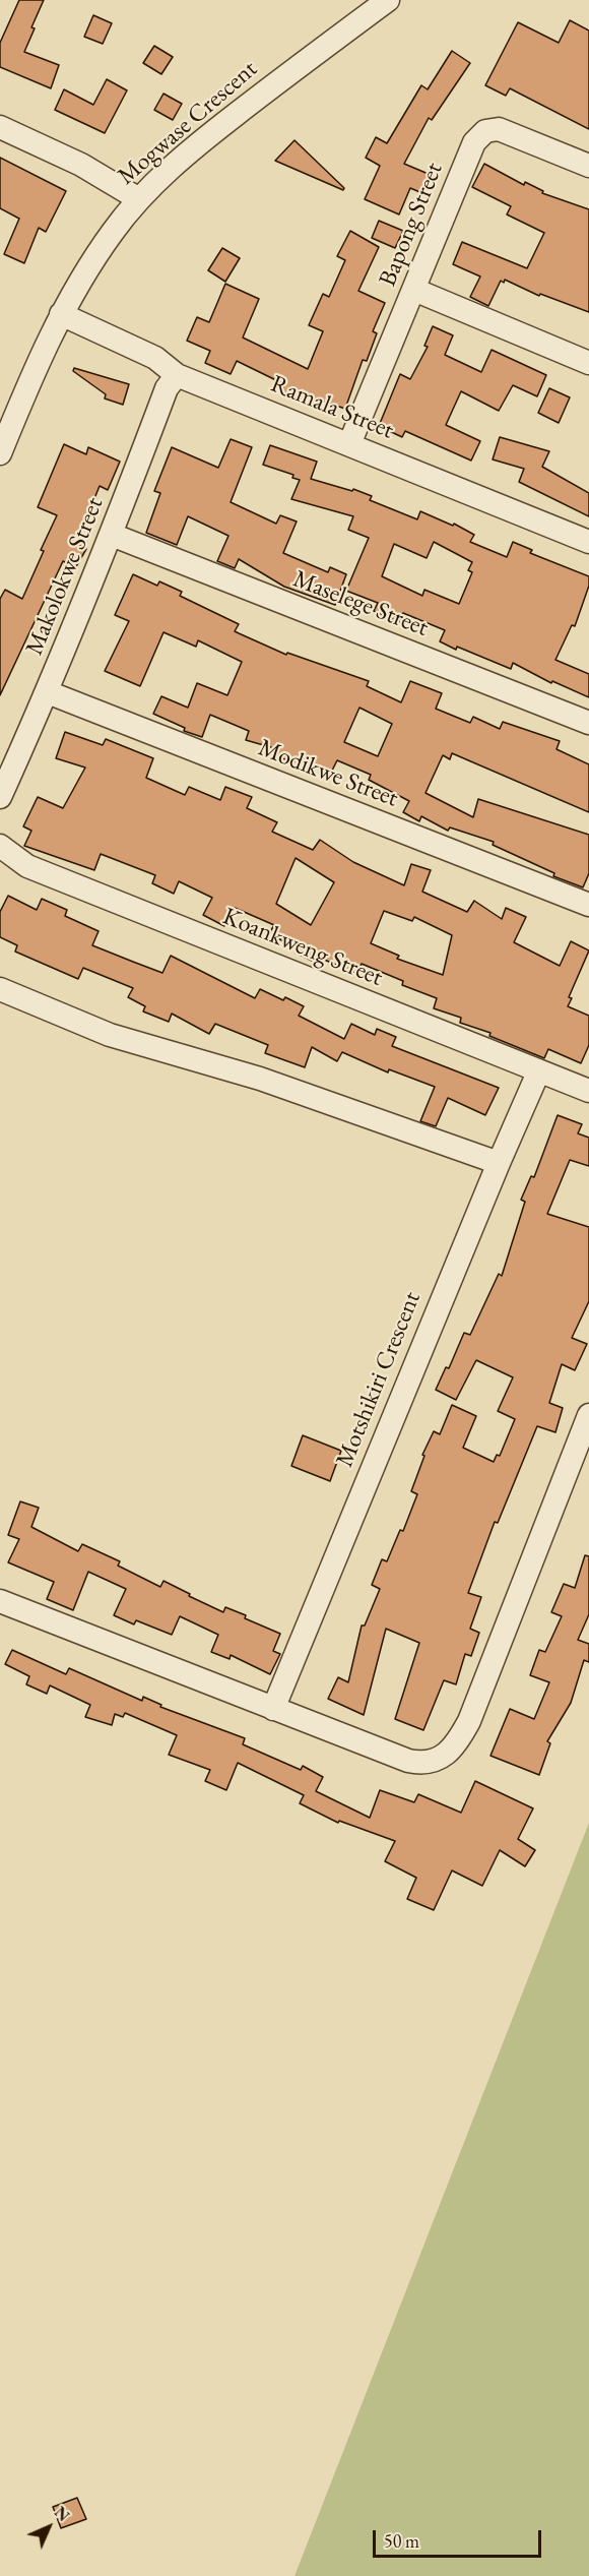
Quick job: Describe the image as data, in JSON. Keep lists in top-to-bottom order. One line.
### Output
{"streets":{"street":["Mogwase Crescent","Bapong Street","Ramala Street","Makolokwe Street","Maselege Street","Modikwe Street","Koankweng Street","Motshikiri Crescent"]},"crossings":[["Mogwase Crescent","Ramala Street"],["Bapong Street","Ramala Street"],["Ramala Street","Makolokwe Street"],["Makolokwe Street","Maselege Street"],["Makolokwe Street","Modikwe Street"],["Koankweng Street","Motshikiri Crescent"]],"scale_bar":"50 m","north":"top right"}
